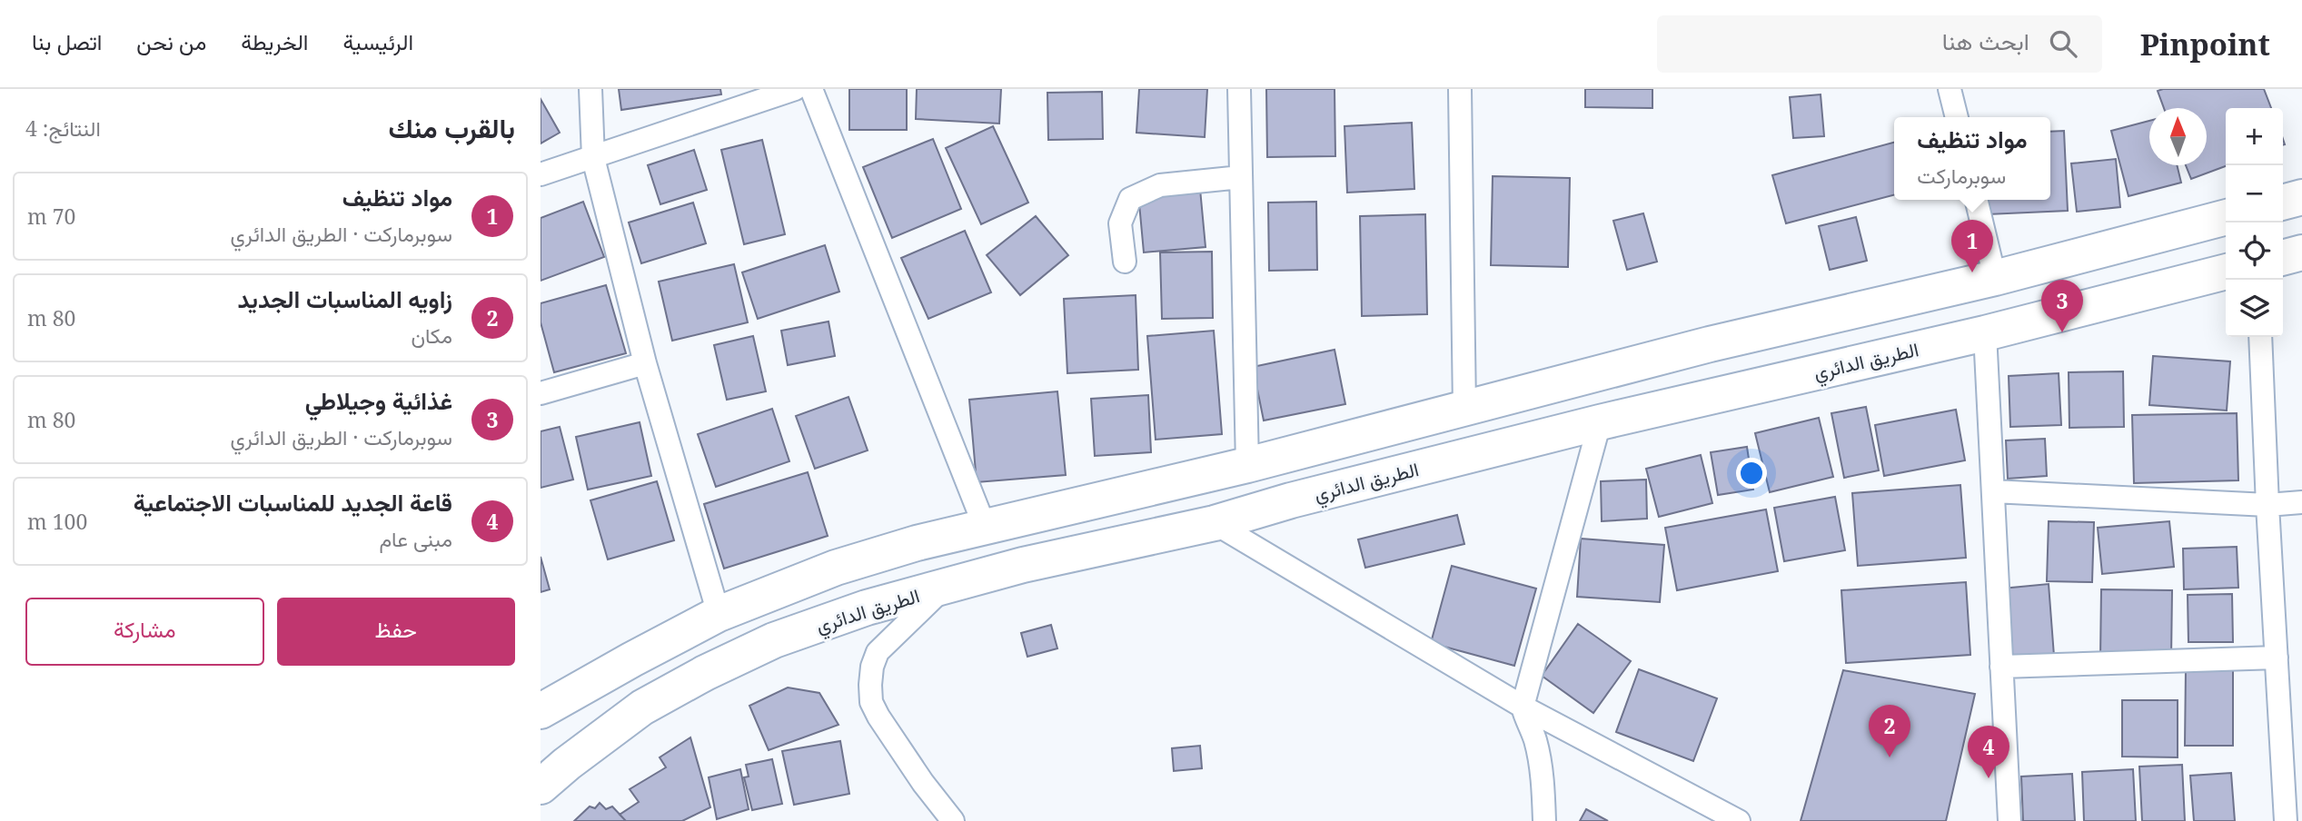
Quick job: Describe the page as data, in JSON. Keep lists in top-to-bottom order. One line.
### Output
{"streets":{"main road":["الطريق الدائري"]},"north":"top","page":{"header":"Pinpoint","search":"ابحث هنا","nav":["الرئيسية","الخريطة","من نحن","اتصل بنا"],"heading":["بالقرب منك","النتائج: 4"],"map_buttons":["+","−"],"popup":["مواد تنظيف","سوبرماركت"],"list":[{"mark":"1","name":"مواد تنظيف","note":"سوبرماركت · الطريق الدائري","value":"70 m"},{"mark":"2","name":"زاويه المناسبات الجديد","note":"مكان","value":"80 m"},{"mark":"3","name":"غذائية وجيلاطي","note":"سوبرماركت · الطريق الدائري","value":"80 m"},{"mark":"4","name":"قاعة الجديد للمناسبات الاجتماعية","note":"مبنى عام","value":"100 m"}],"pins":["1","3","2","4"],"buttons":["حفظ","مشاركة"]}}
